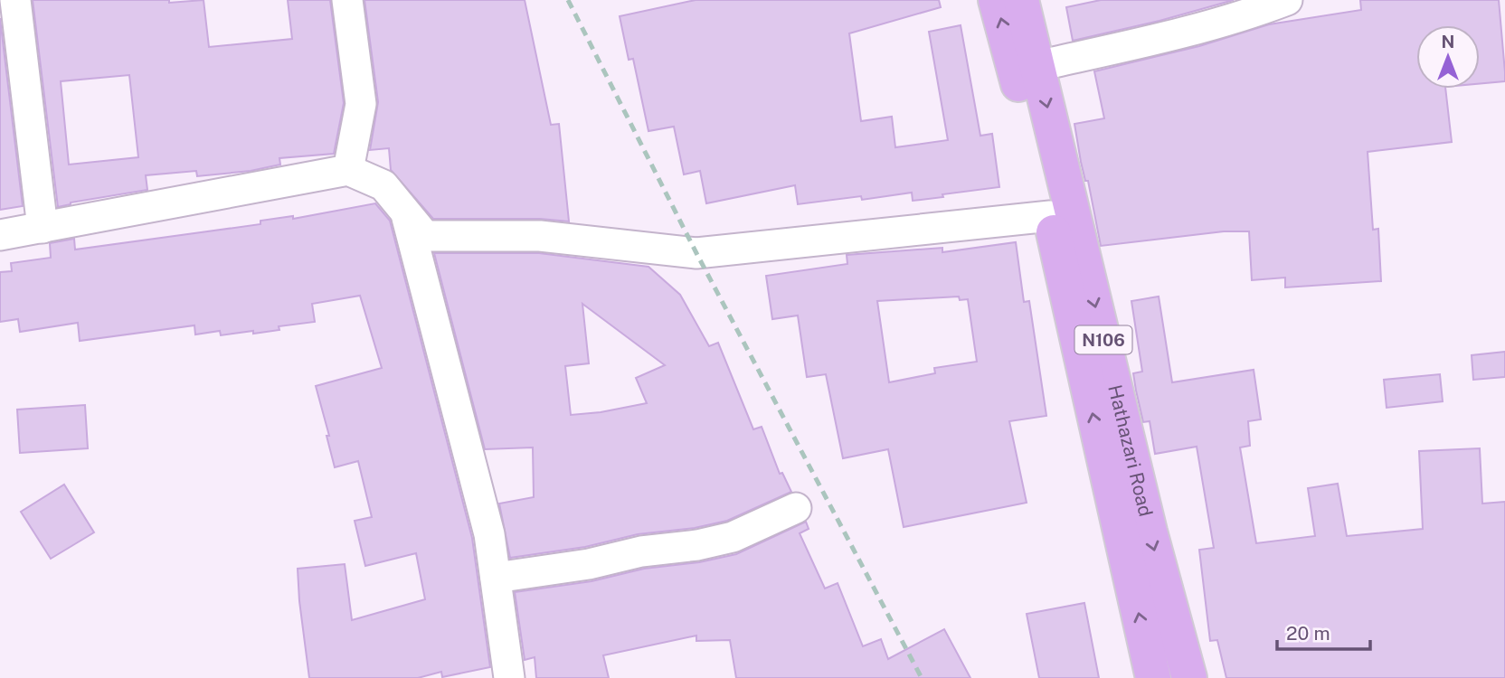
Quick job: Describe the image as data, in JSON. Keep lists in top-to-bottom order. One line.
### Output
{"streets":{"highway":["N106","Hathazari Road"]},"scale_bar":"20 m","north":"top"}
